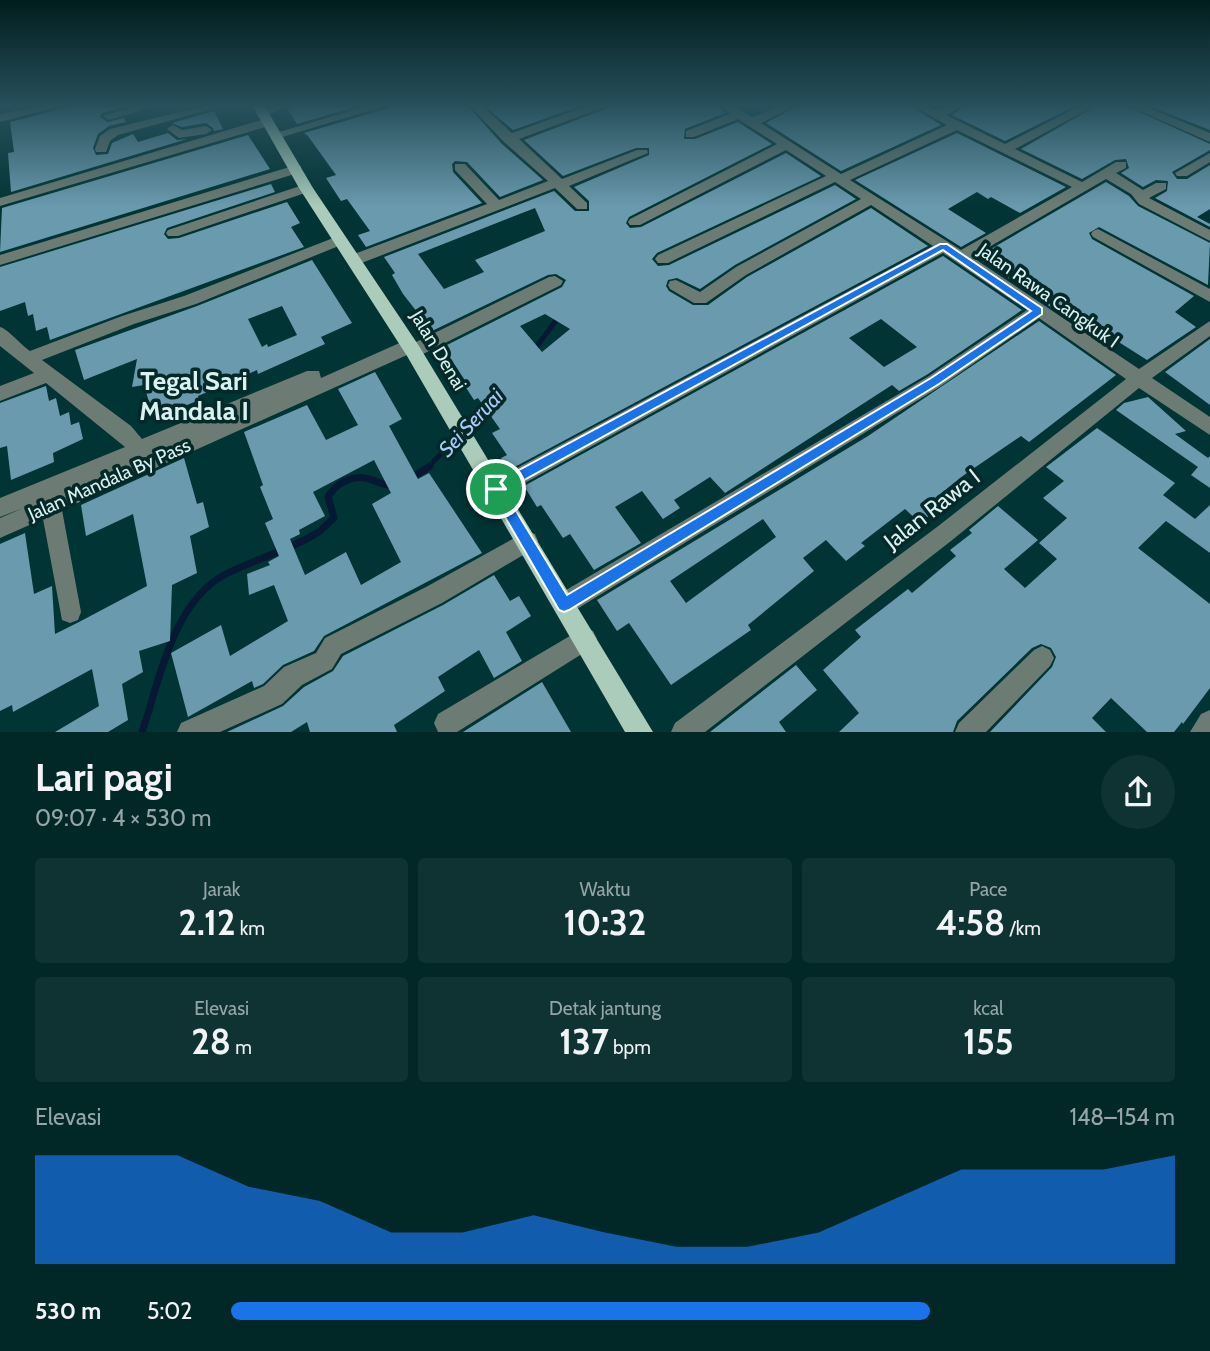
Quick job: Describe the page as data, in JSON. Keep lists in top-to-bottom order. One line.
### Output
{"streets":{"main road":["Jalan Denai"],"street":["Jalan Rawa Cangkuk I","Jalan Mandala By Pass","Jalan Rawa I"]},"crossings":[["Jalan Rawa Cangkuk I","Jalan Rawa I"],["Jalan Denai","Jalan Mandala By Pass"]],"districts":["Tegal Sari Mandala I"],"water":["Sei Seruai"],"page":{"heading":["Lari pagi","09:07 · 4 × 530 m"],"stats":[["Jarak","2.12 km"],["Waktu","10:32"],["Pace","4:58 /km"],["Elevasi","28 m"],["Detak jantung","137 bpm"],["kcal","155"]],"chart":["Elevasi","148–154 m"],"list":[{"name":"530 m","note":"5:02"}]}}
